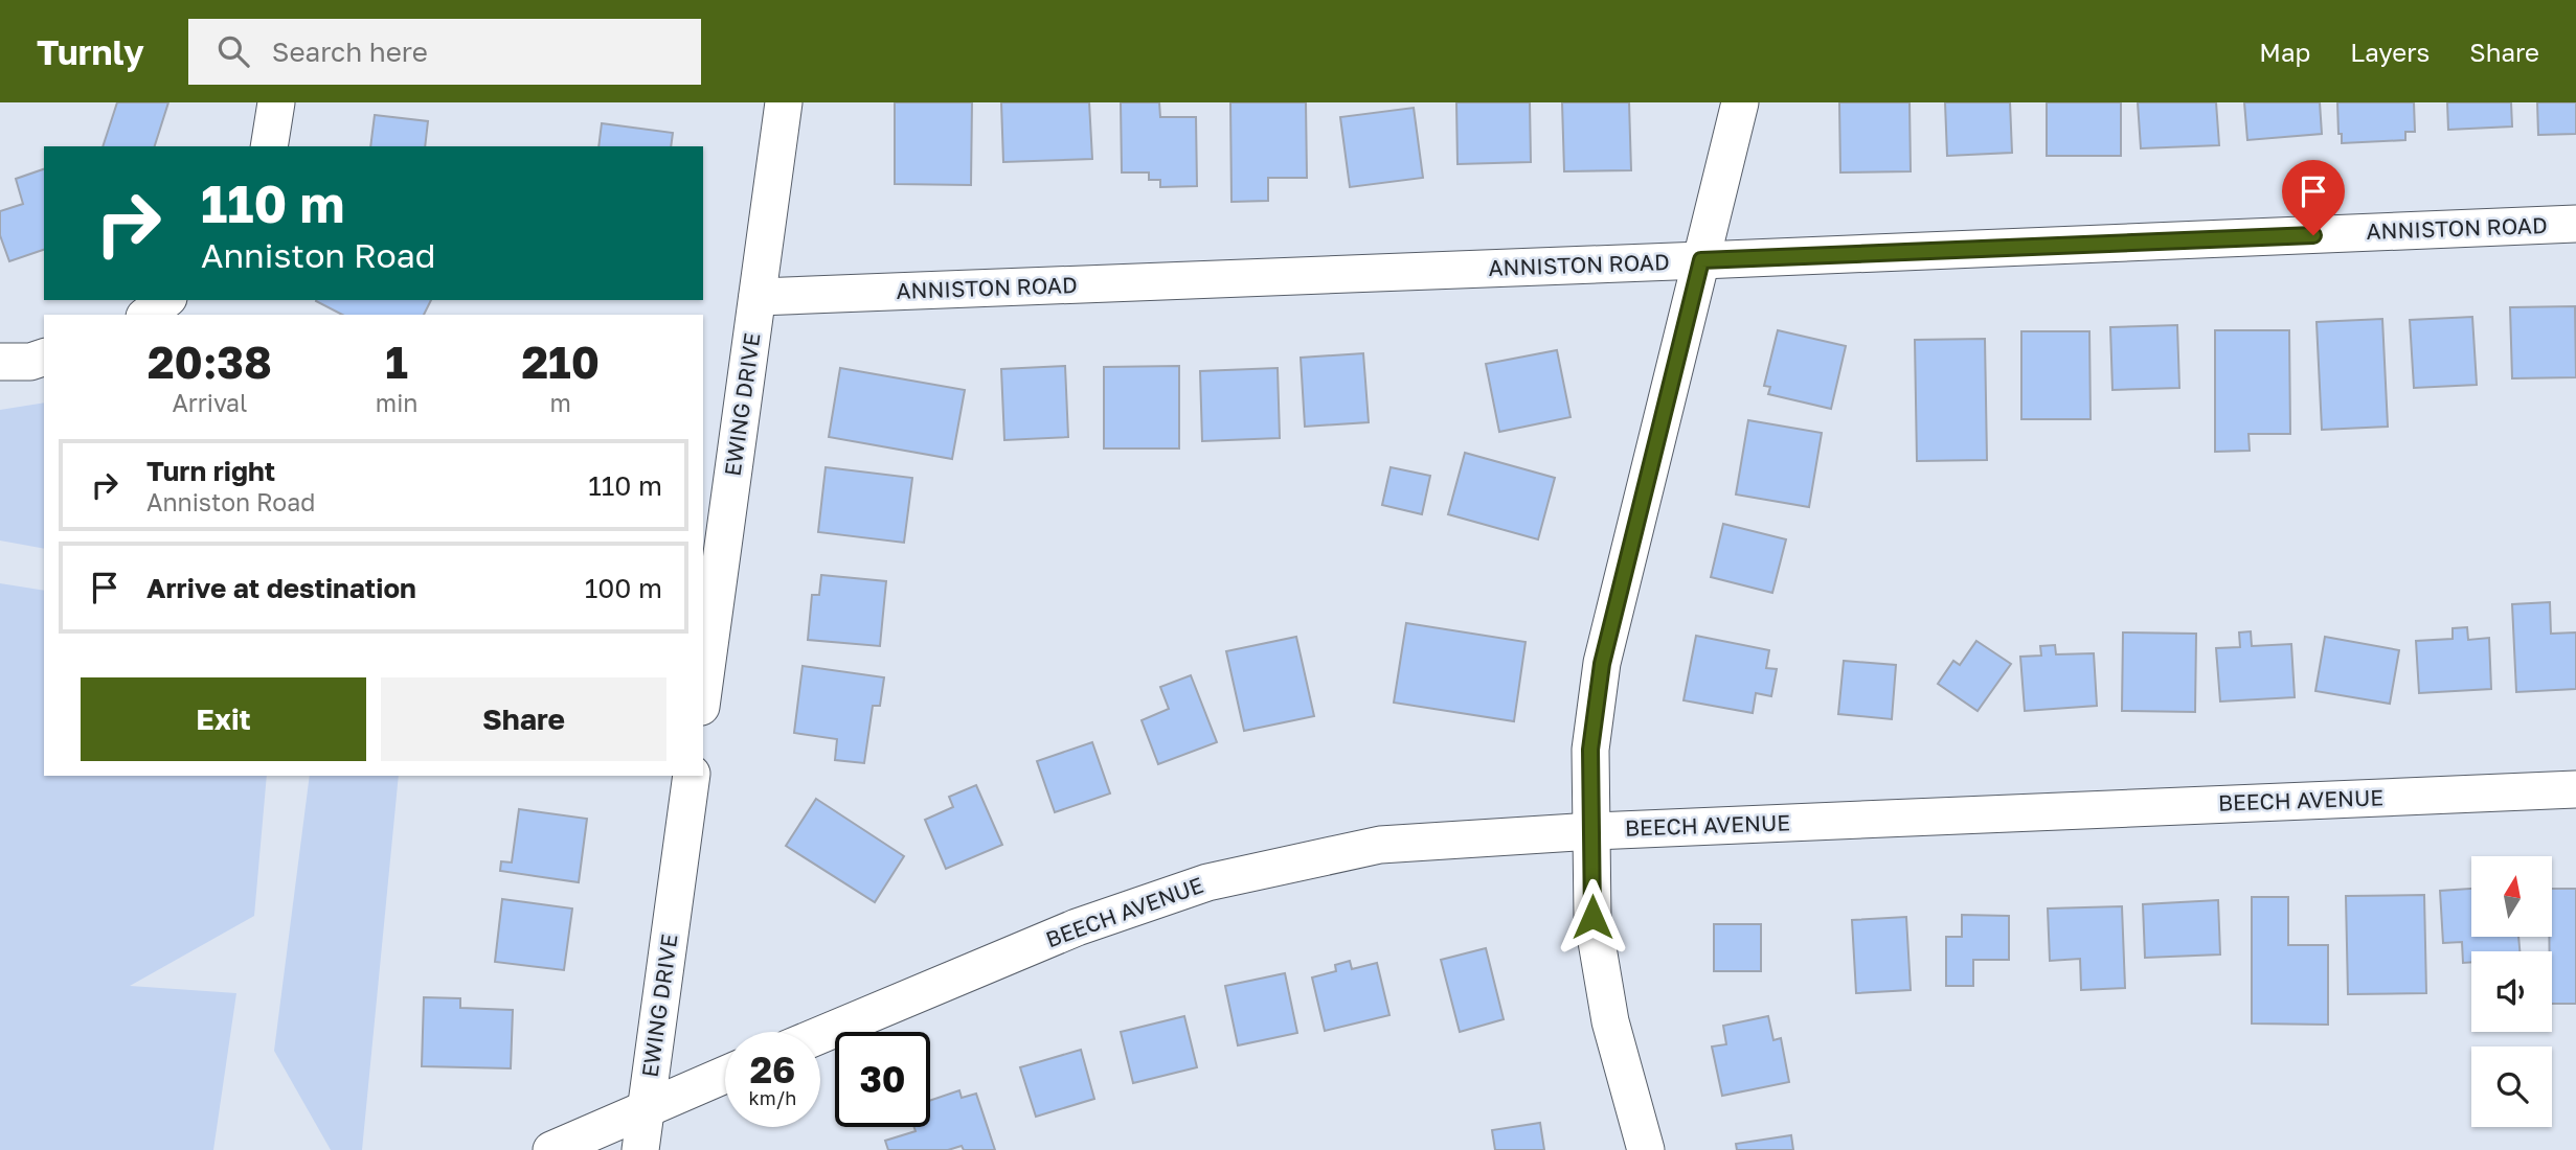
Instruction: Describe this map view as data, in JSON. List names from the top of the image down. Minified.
{"streets":{"street":["ANNISTON ROAD","EWING DRIVE","BEECH AVENUE"]},"crossings":[["ANNISTON ROAD","EWING DRIVE"]],"north":"top","page":{"header":"Turnly","search":"Search here","nav":["Map","Layers","Share"],"turn":["110 m","Anniston Road"],"eta":["20:38","Arrival","1","min","210","m"],"list":[{"name":"Turn right","note":"Anniston Road","value":"110 m"},{"name":"Arrive at destination","value":"100 m"}],"buttons":["Exit","Share"],"speed":"26 km/h","limit":"30"}}
